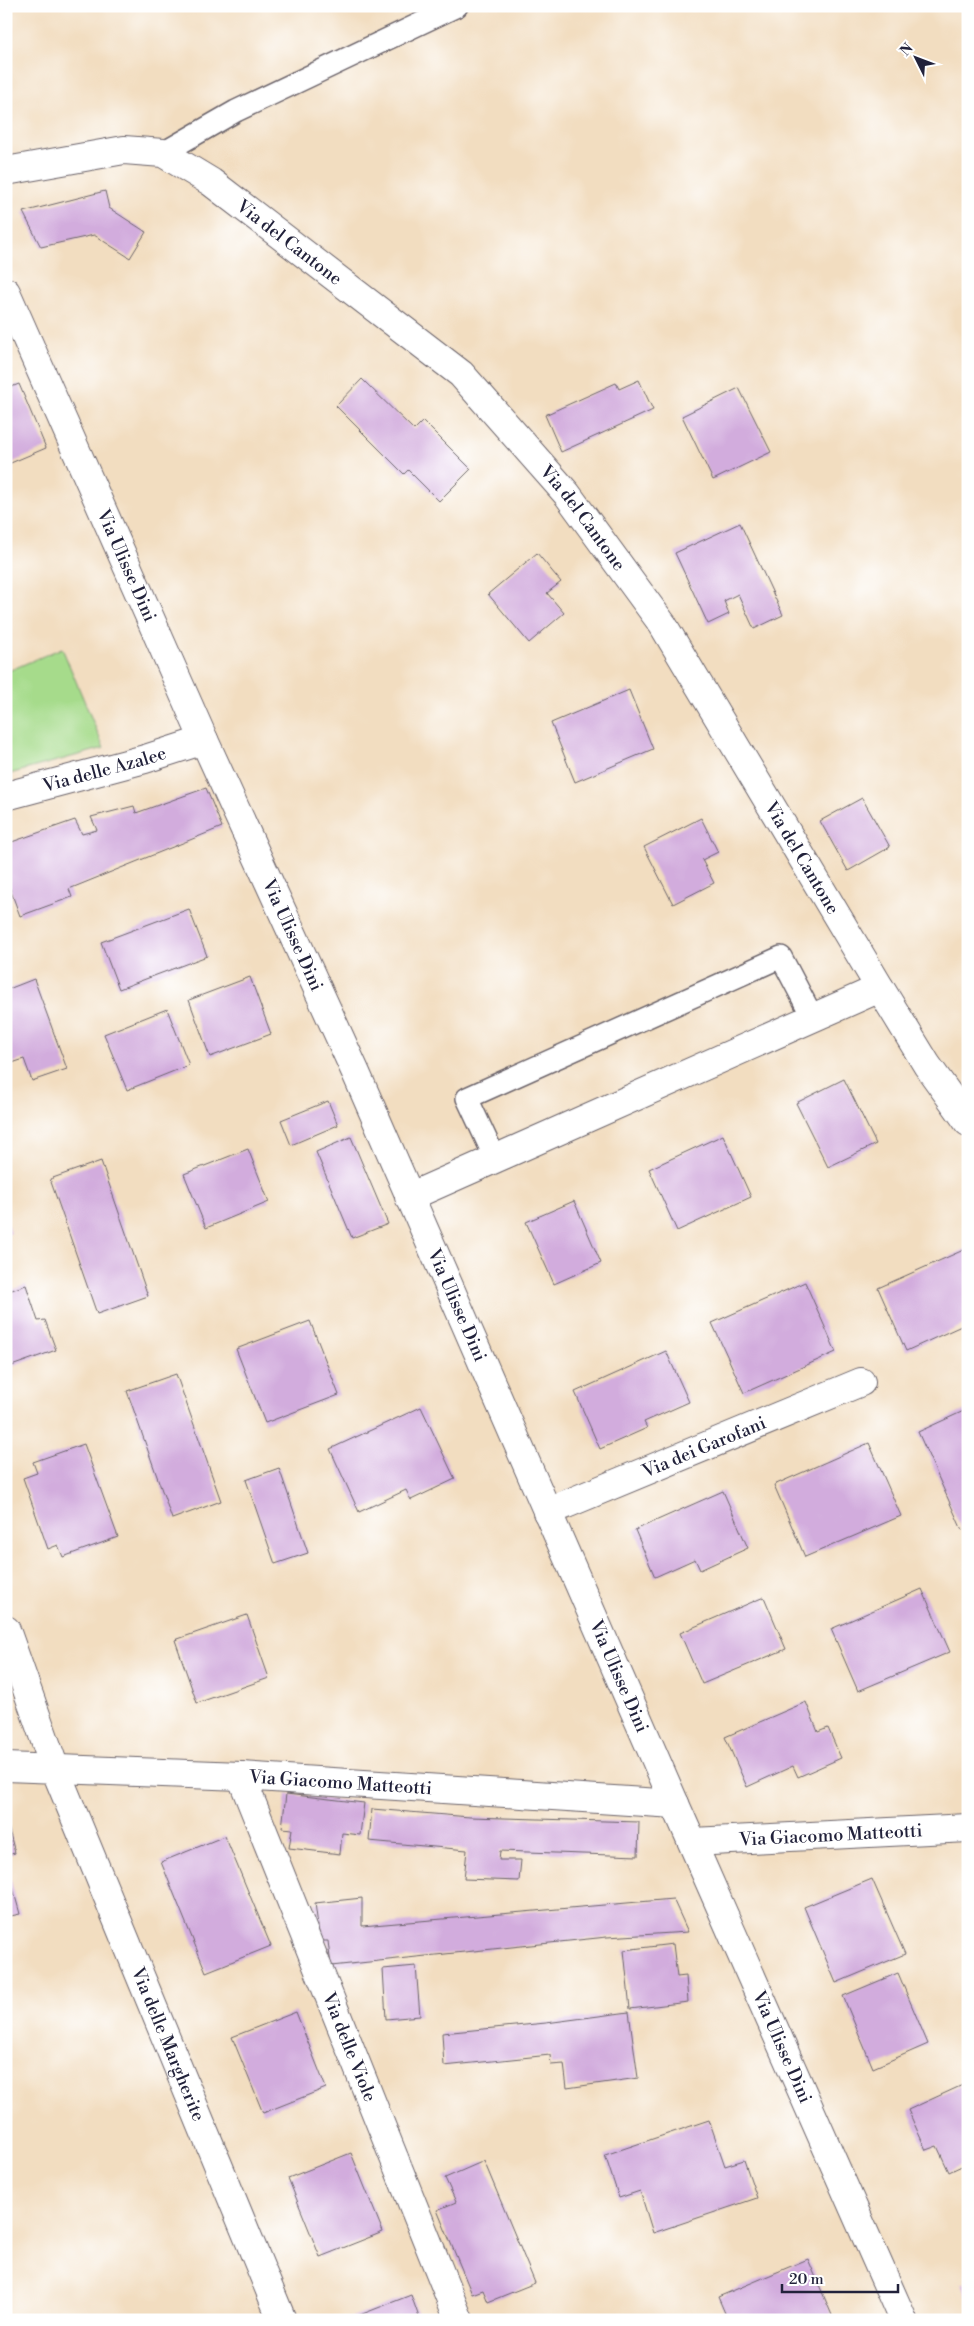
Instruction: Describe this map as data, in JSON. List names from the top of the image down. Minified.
{"streets":{"street":["Via del Cantone","Via Ulisse Dini","Via delle Azalee","Via dei Garofani","Via Giacomo Matteotti","Via delle Margherite","Via delle Viole"]},"crossings":[["Via Ulisse Dini","Via delle Azalee"],["Via Ulisse Dini","Via dei Garofani"],["Via Ulisse Dini","Via Giacomo Matteotti"],["Via Giacomo Matteotti","Via delle Margherite"],["Via Giacomo Matteotti","Via delle Viole"]],"scale_bar":"20 m","north":"top left"}
